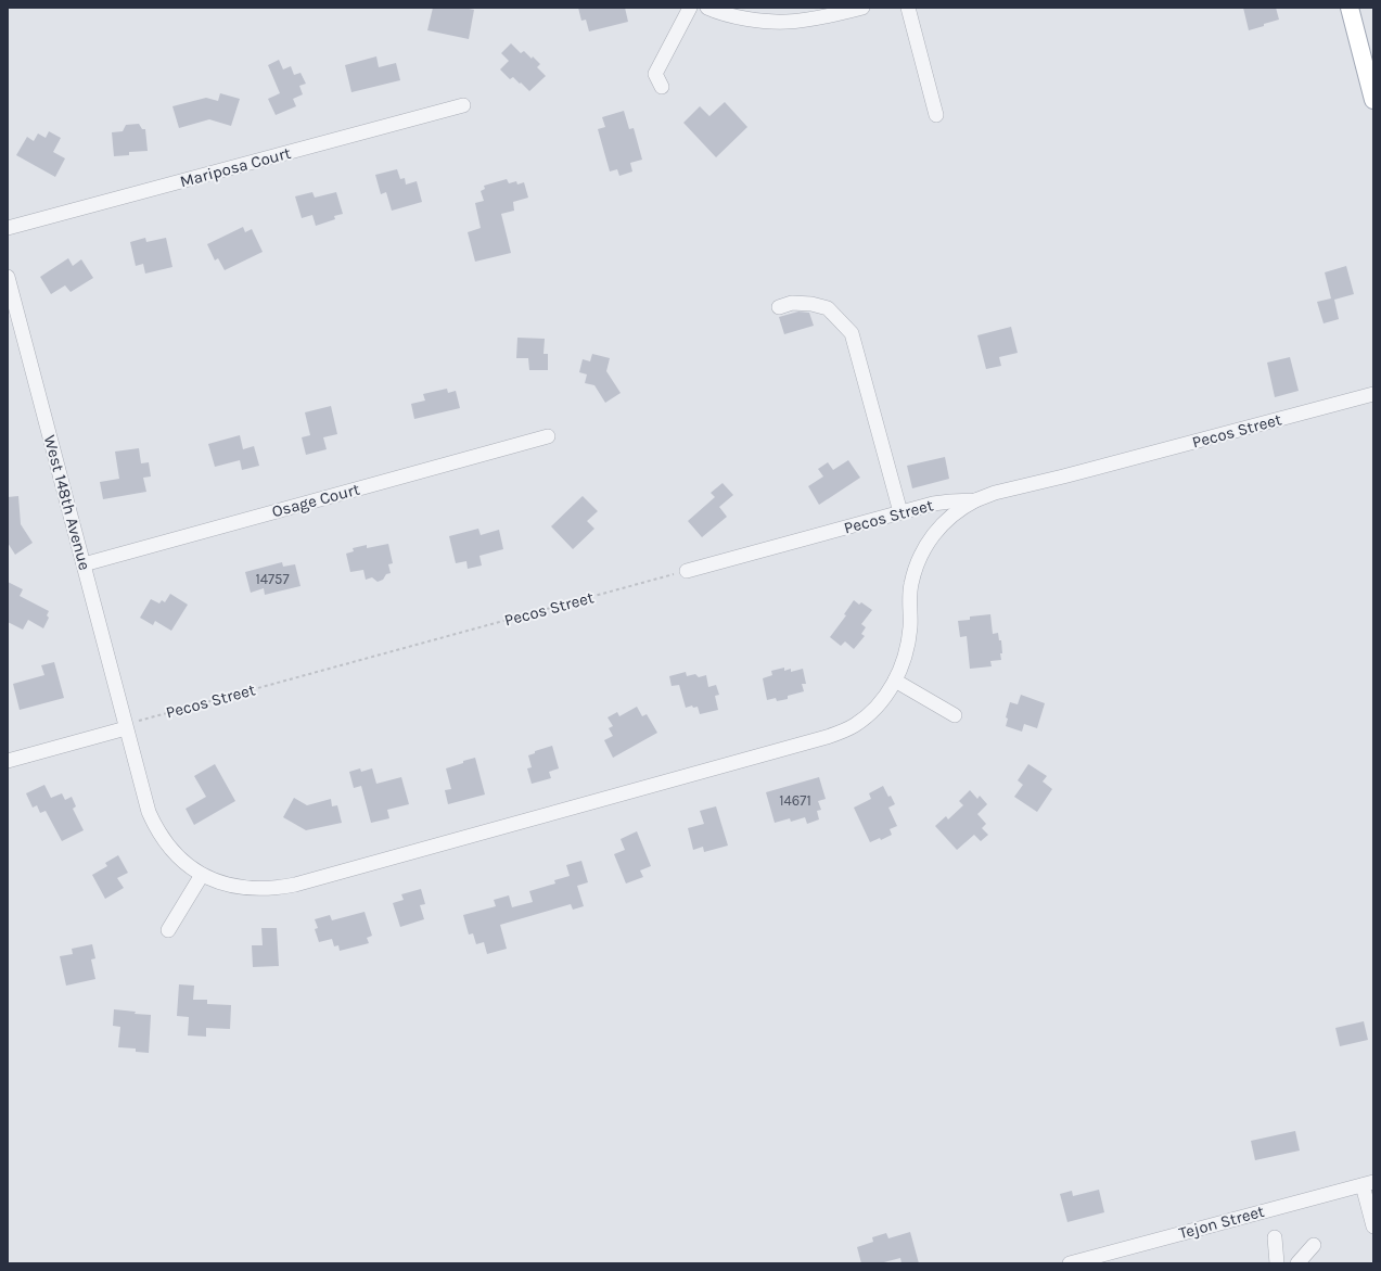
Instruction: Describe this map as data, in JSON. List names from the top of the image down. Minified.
{"streets":{"street":["Mariposa Court","Pecos Street","Osage Court","West 148th Avenue","Tejon Street"]},"crossings":[["Pecos Street","West 148th Avenue"],["Osage Court","West 148th Avenue"]],"house_numbers":["14757","14671"]}
